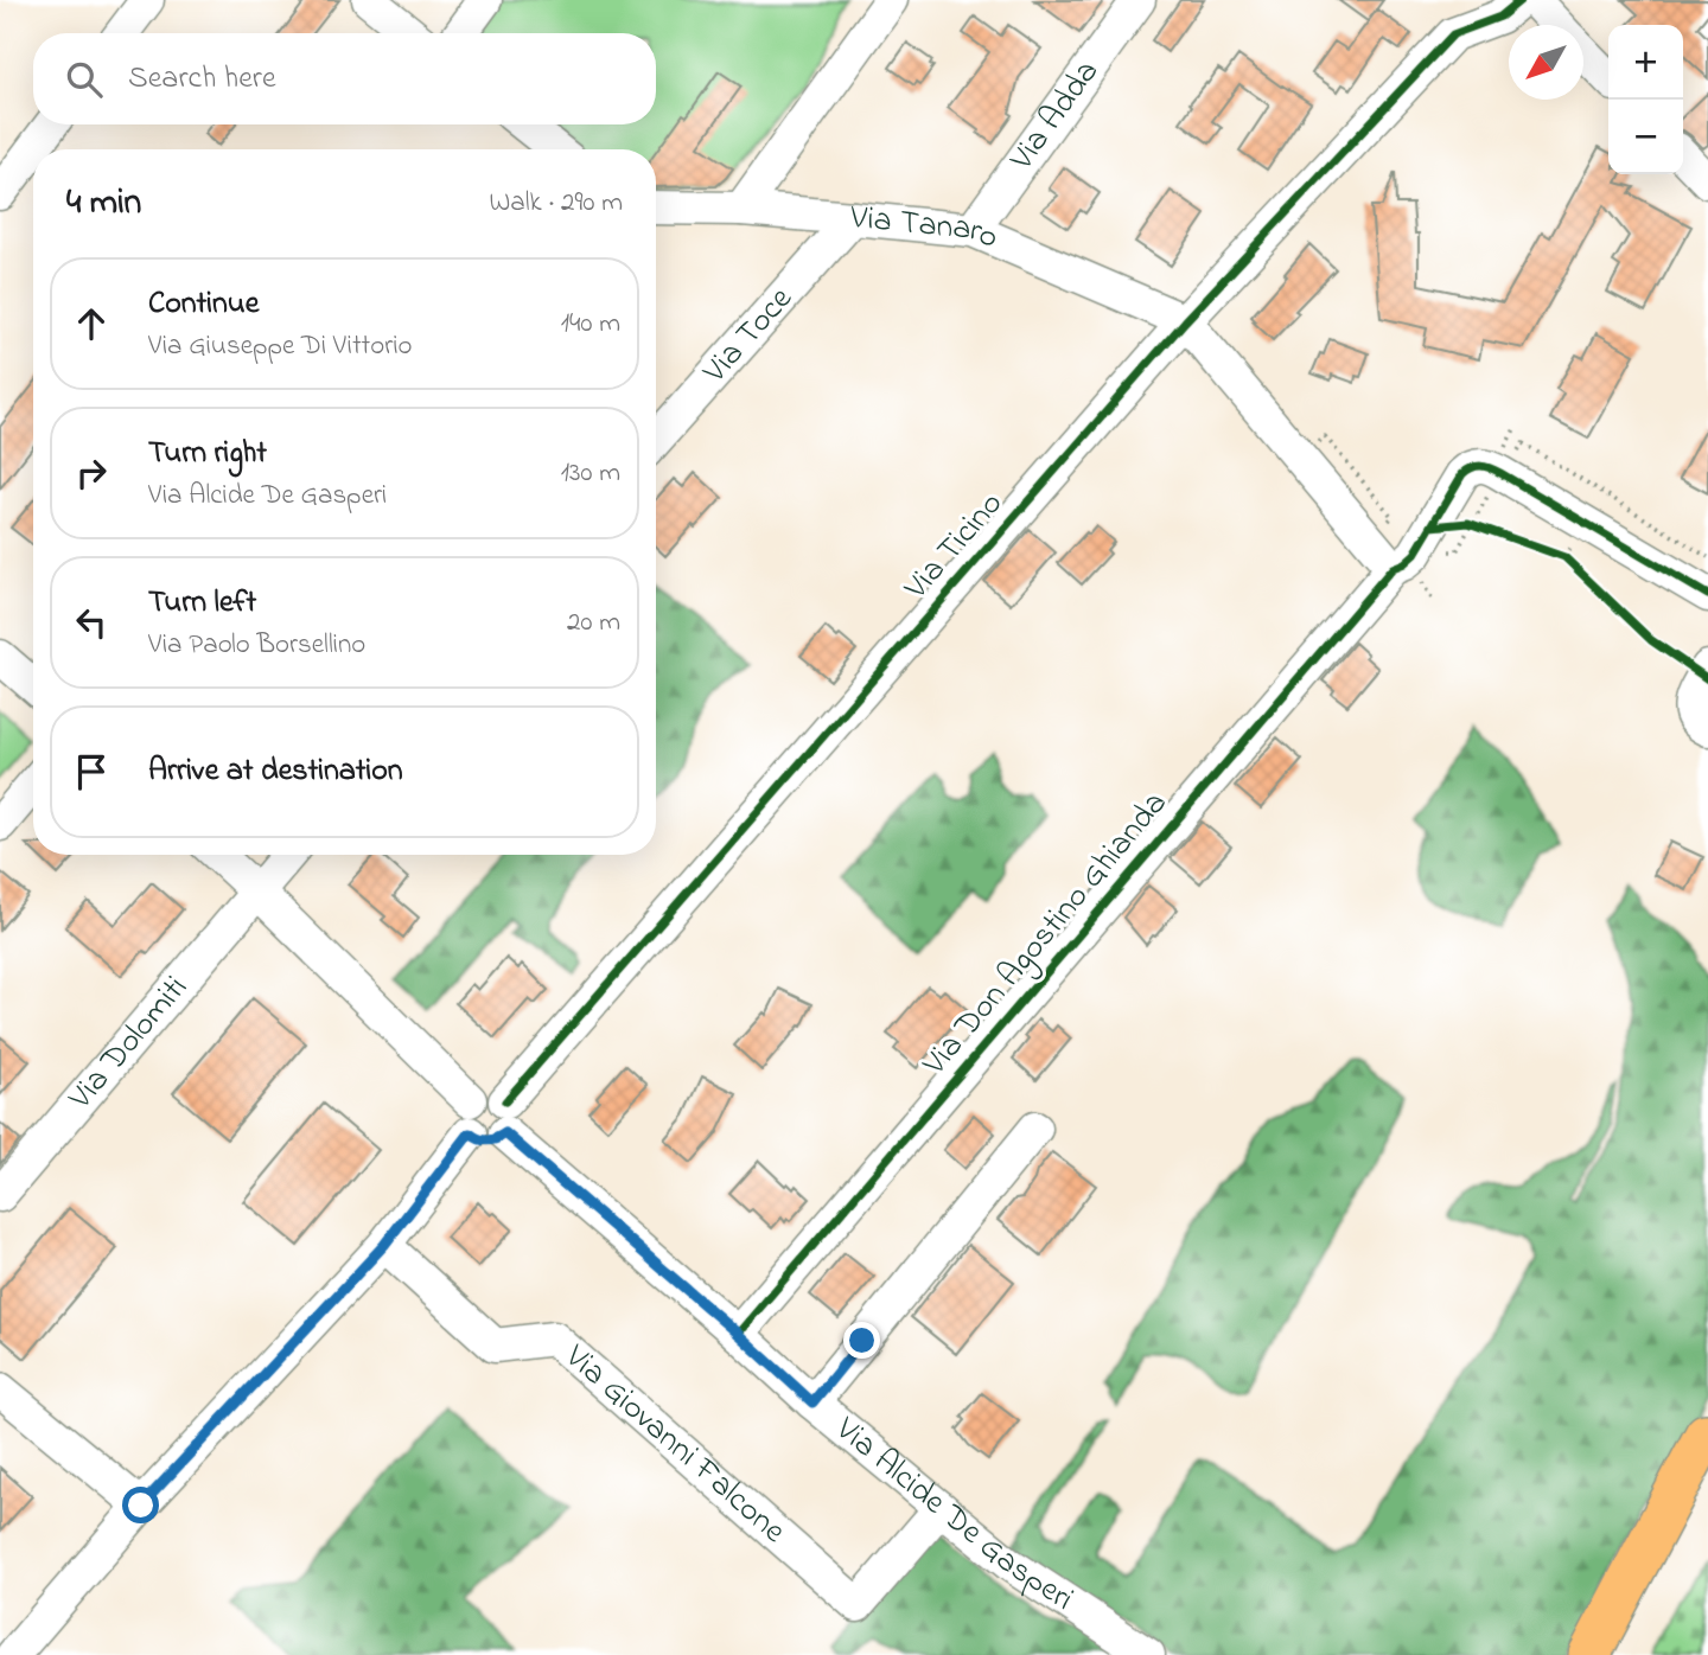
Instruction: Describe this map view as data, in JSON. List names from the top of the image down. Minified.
{"streets":{"street":["Via Adda","Via Tanaro","Via Toce","Via Ticino","Via Don Agostino Ghianda","Via Dolomiti","Via Giovanni Falcone","Via Alcide De Gasperi"]},"crossings":[["Via Adda","Via Tanaro"],["Via Tanaro","Via Toce"],["Via Tanaro","Via Ticino"],["Via Ticino","Via Alcide De Gasperi"],["Via Don Agostino Ghianda","Via Alcide De Gasperi"],["Via Giovanni Falcone","Via Alcide De Gasperi"]],"north":"bottom left","page":{"map_buttons":["+","−"],"search":"Search here","heading":["4 min","Walk · 290 m"],"list":[["Continue","Via Giuseppe Di Vittorio","140 m"],["Turn right","Via Alcide De Gasperi","130 m"],["Turn left","Via Paolo Borsellino","20 m"],"Arrive at destination"]}}
